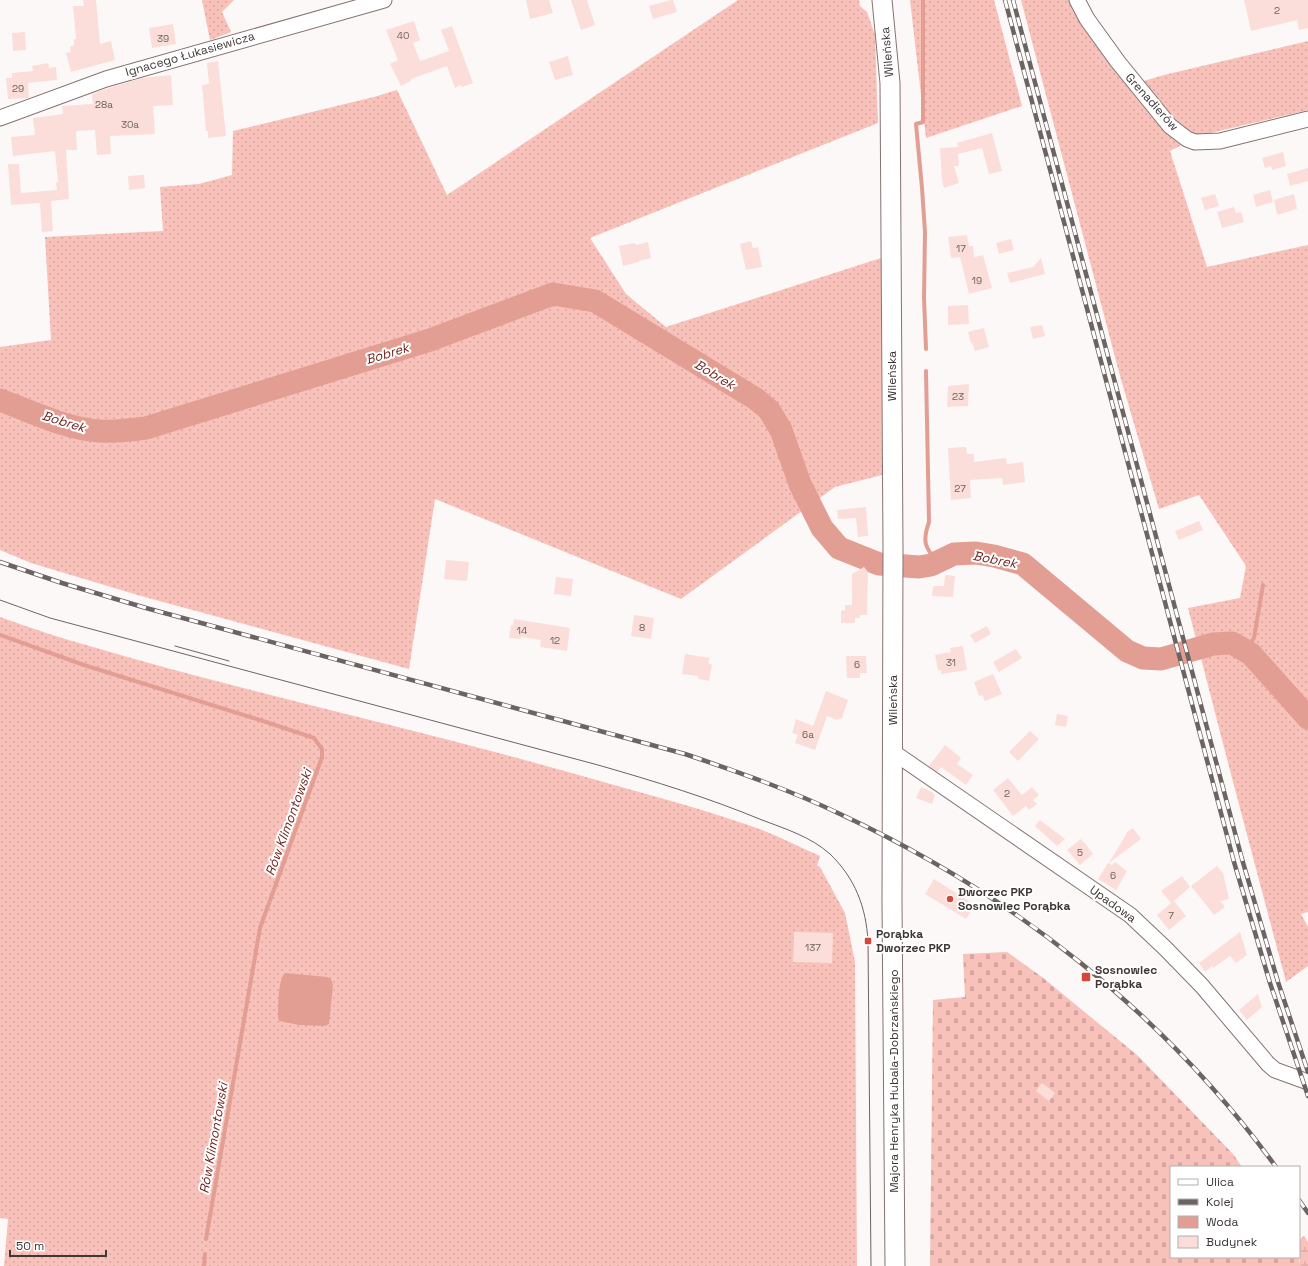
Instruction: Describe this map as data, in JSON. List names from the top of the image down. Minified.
{"streets":{"street":["Wileńska","Ignacego Łukasiewicza","Grenadierów","Upadowa","Majora Henryka Hubala-Dobrzańskiego"]},"crossings":[["Wileńska","Upadowa"],["Wileńska","Majora Henryka Hubala-Dobrzańskiego"],["Upadowa","Majora Henryka Hubala-Dobrzańskiego"]],"water":["Bobrek","Rów Klimontowski"],"places":{"other":["Dworzec PKP Sosnowiec Porąbka"],"transit":["Porąbka Dworzec PKP","Sosnowiec Porąbka"]},"house_numbers":["2","40","39","29","28a","30a","17","19","23","27","8","14","12","31","6","6a","2","5","6","7","137"],"legend":["Ulica","Kolej","Woda","Budynek"],"scale_bar":"50 m"}
